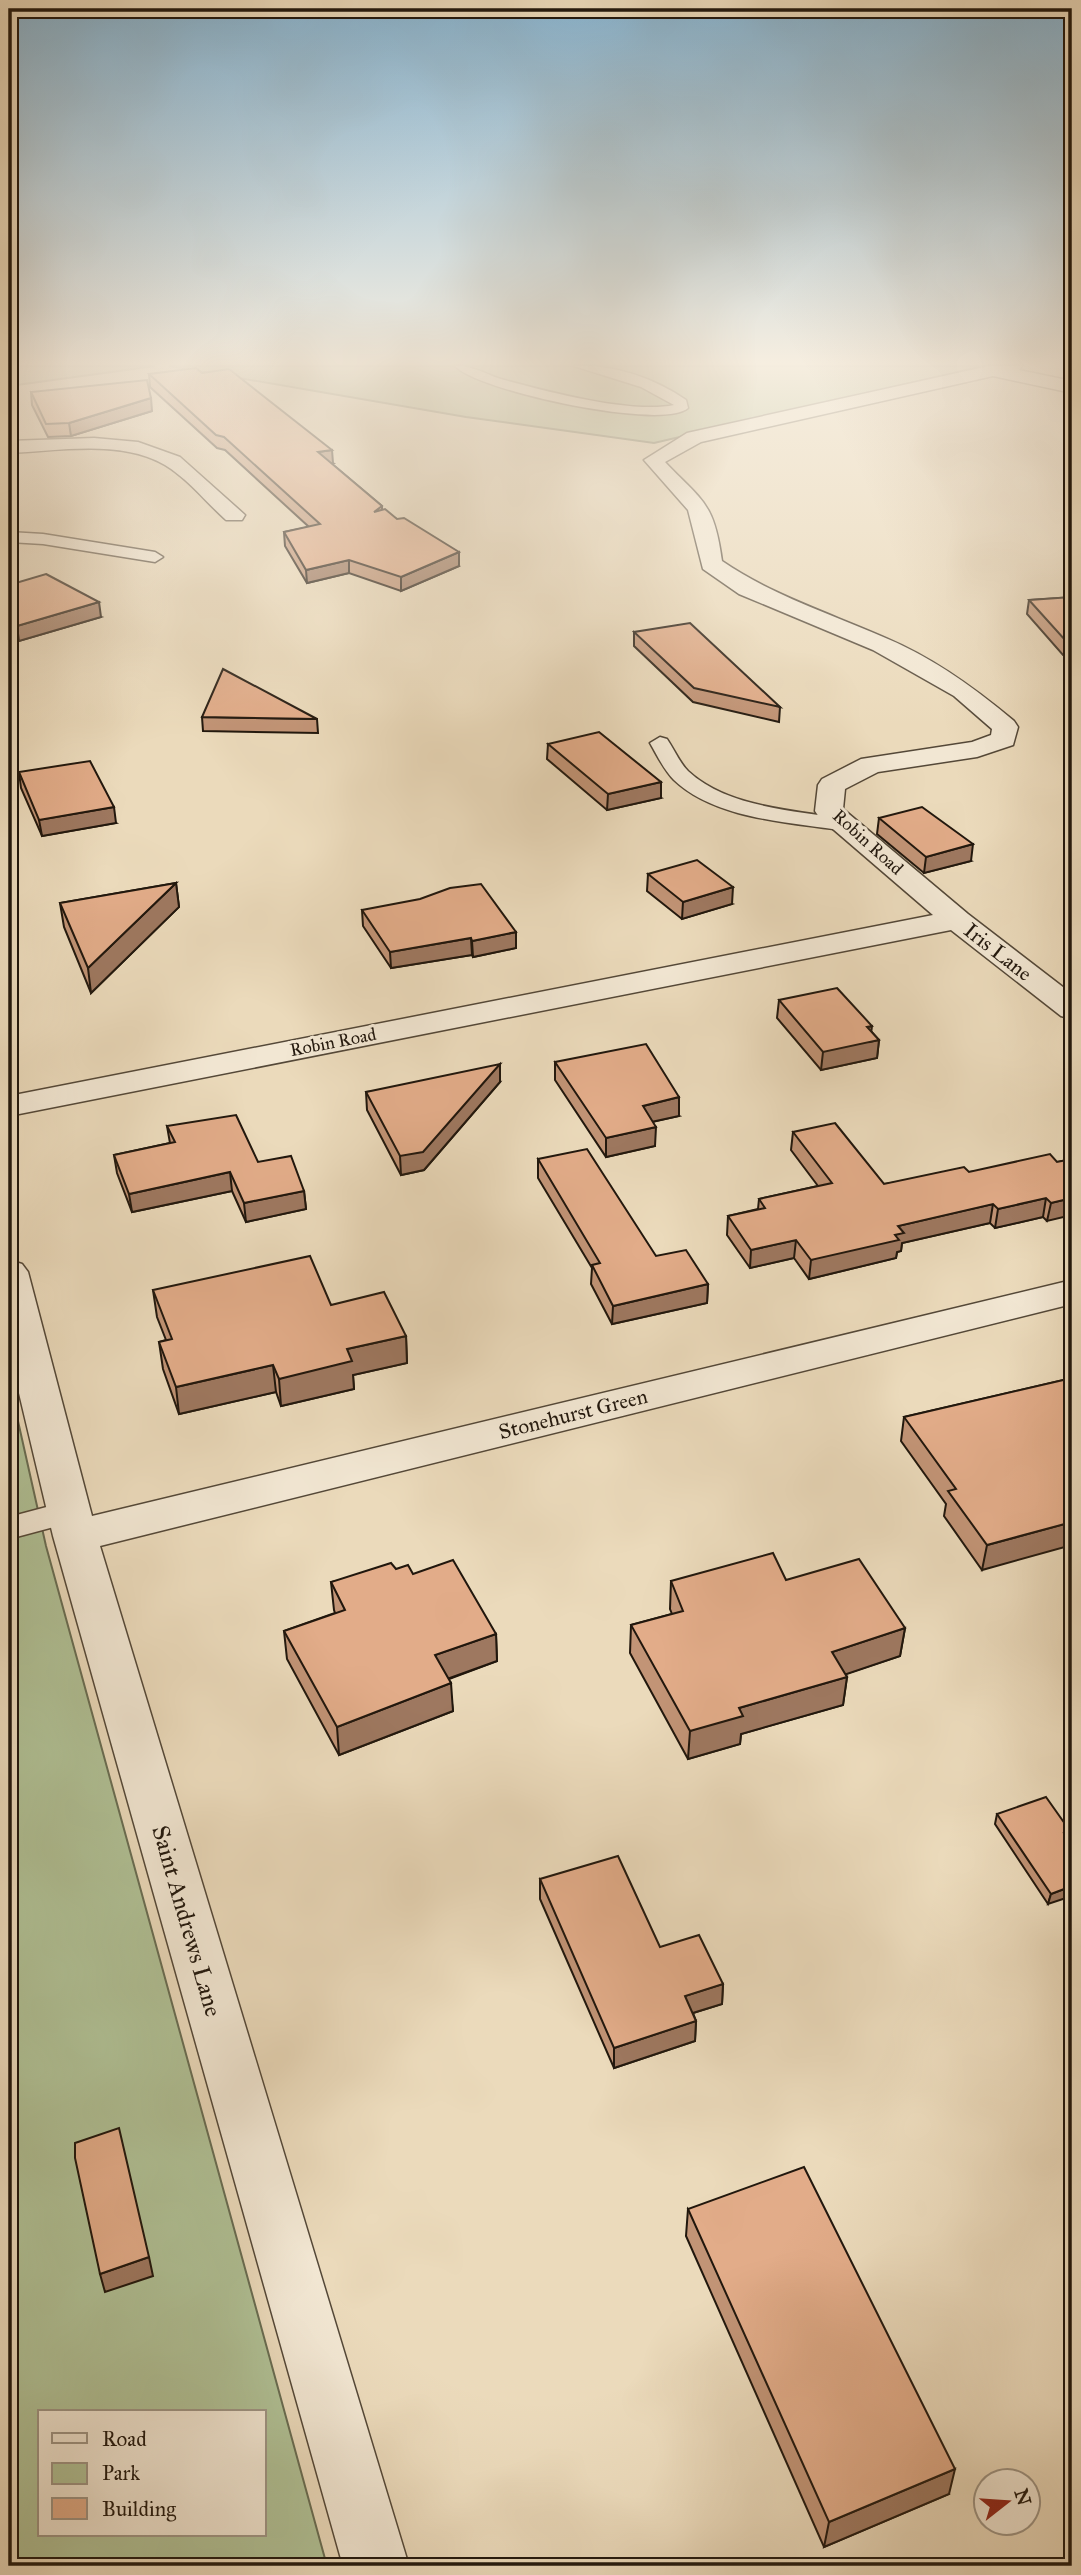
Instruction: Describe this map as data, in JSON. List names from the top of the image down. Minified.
{"streets":{"street":["Robin Road","Iris Lane","Stonehurst Green","Saint Andrews Lane"]},"crossings":[["Robin Road","Iris Lane"],["Stonehurst Green","Saint Andrews Lane"]],"legend":["Road","Park","Building"],"north":"right"}
